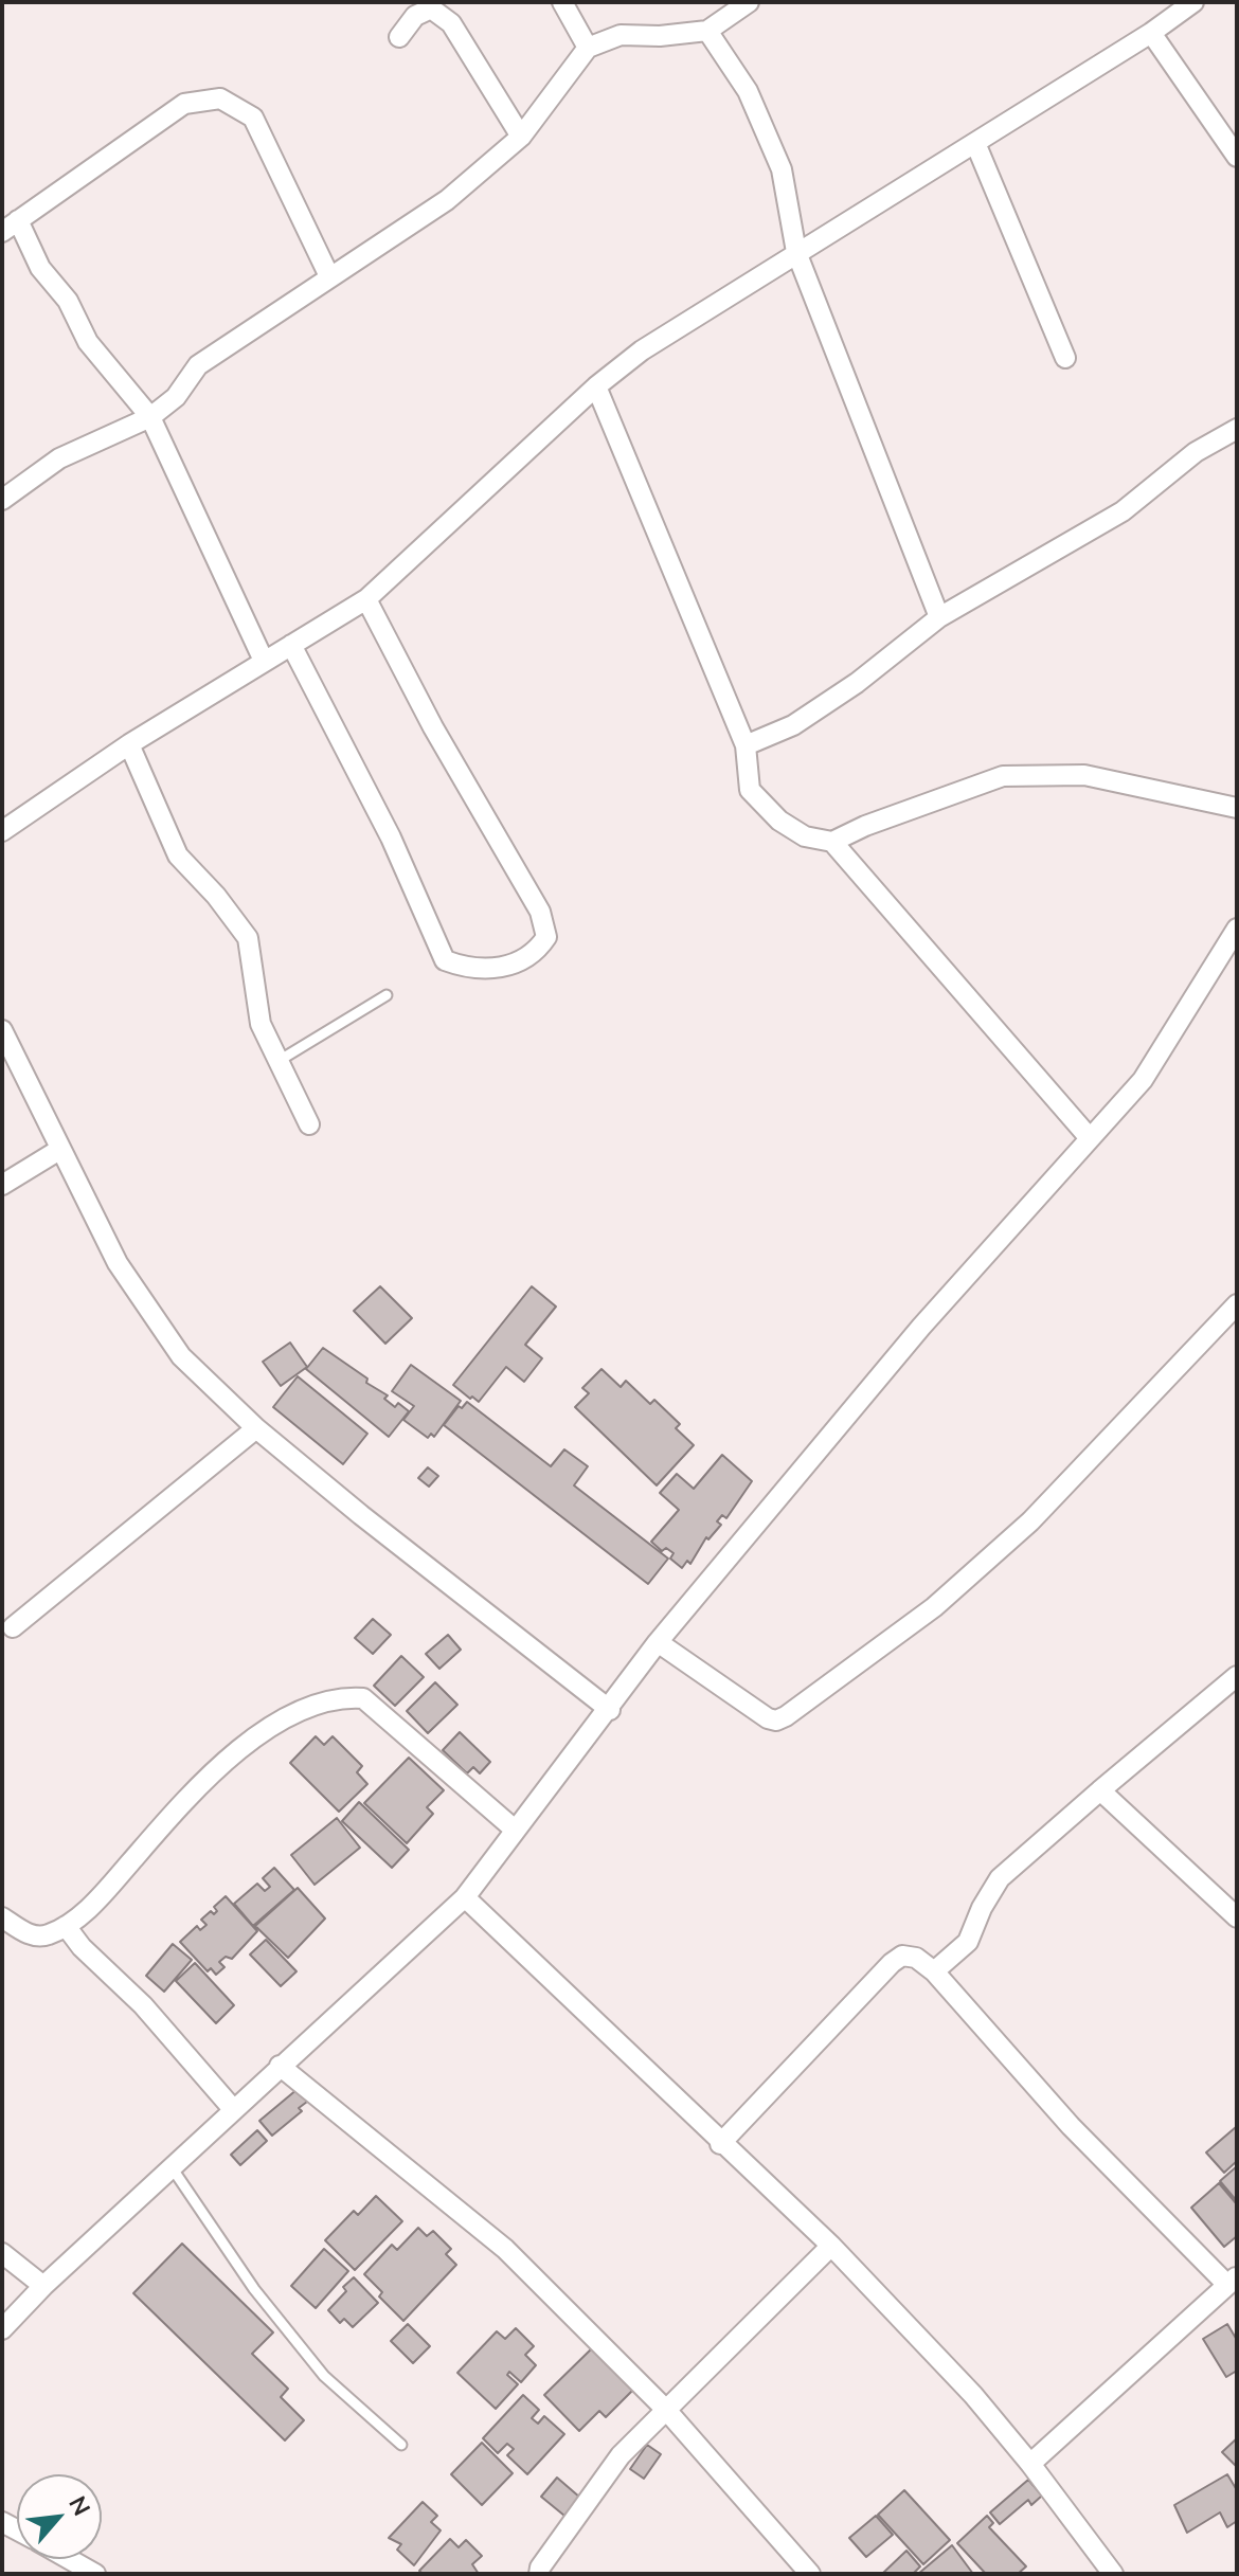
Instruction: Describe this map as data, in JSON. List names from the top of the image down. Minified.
{"north":"top right"}
